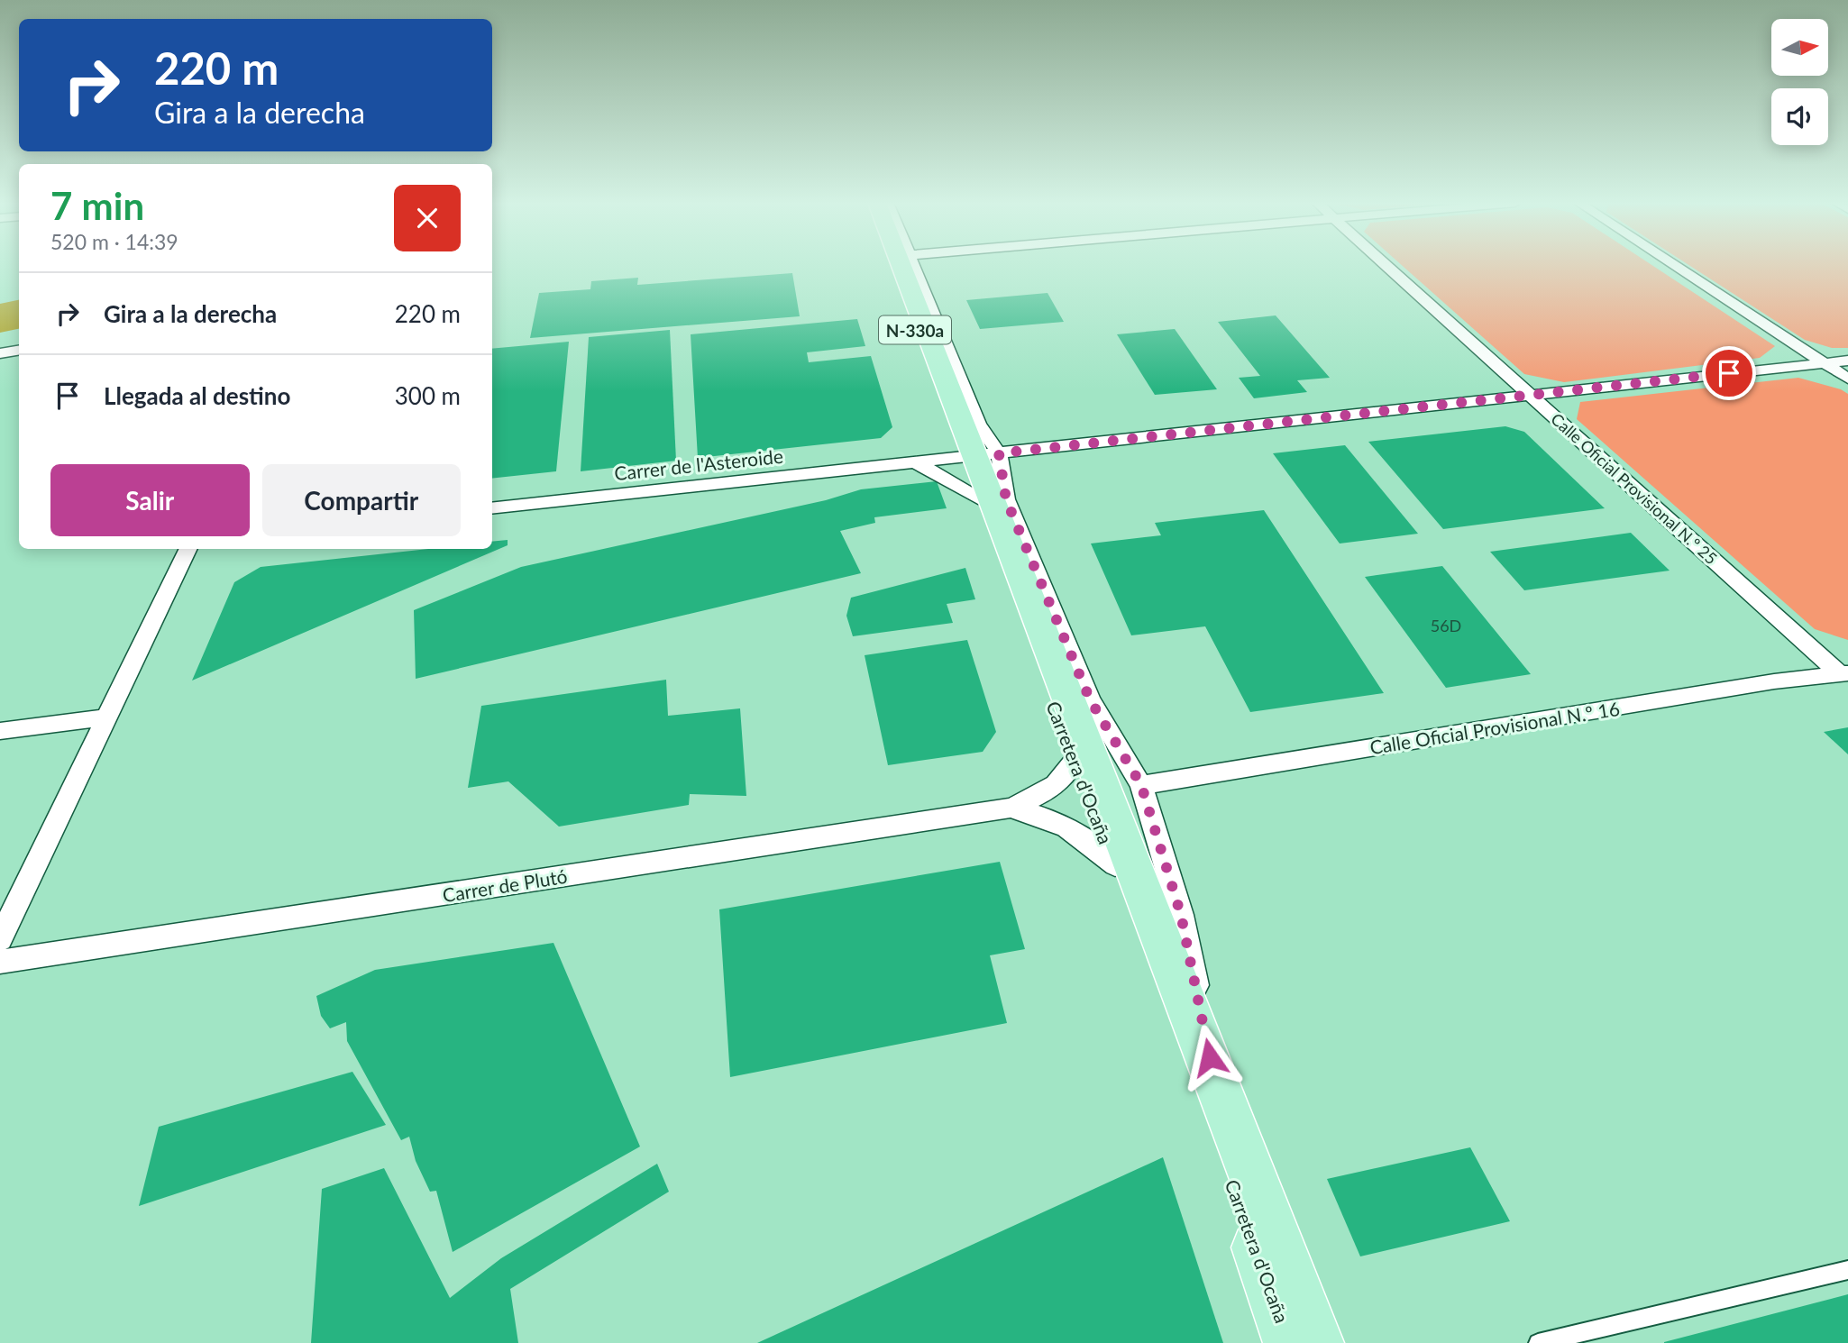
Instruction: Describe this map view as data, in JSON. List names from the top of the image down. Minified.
{"streets":{"main road":["N-330a","Carretera d'Ocaña"],"street":["Carrer de l'Asteroide","Calle Oficial Provisional N.º 25","Calle Oficial Provisional N.º 16","Carrer de Plutó"]},"crossings":[["Carrer de l'Asteroide","Carretera d'Ocaña"],["Calle Oficial Provisional N.º 25","Calle Oficial Provisional N.º 16"],["Calle Oficial Provisional N.º 16","Carretera d'Ocaña"],["Carretera d'Ocaña","Carrer de Plutó"]],"house_numbers":["56D"],"north":"right","page":{"turn":["220 m","Gira a la derecha"],"heading":["7 min","520 m · 14:39"],"list":[{"name":"Gira a la derecha","value":"220 m"},{"name":"Llegada al destino","value":"300 m"}],"buttons":["Salir","Compartir"]}}
